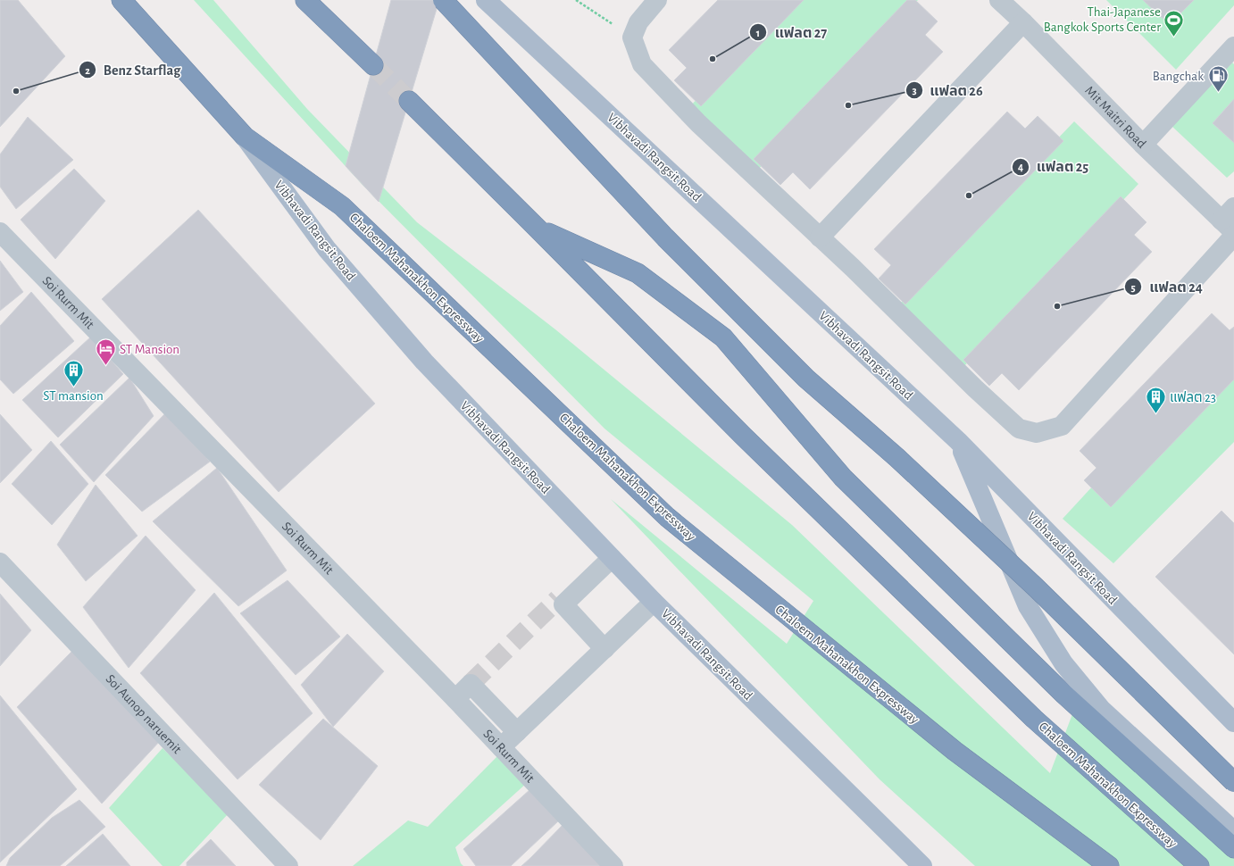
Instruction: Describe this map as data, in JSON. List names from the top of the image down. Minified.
{"streets":{"highway":["Vibhavadi Rangsit Road","Chaloem Mahanakhon Expressway"],"street":["Mit Maitri Road","Soi Rurm Mit","Soi Aunop naruemit"]},"crossings":[["Vibhavadi Rangsit Road","Chaloem Mahanakhon Expressway"]],"places":{"sports":["Thai-Japanese Bangkok Sports Center"],"other":["แฟลต 27","Benz Starflag","แฟลต 26","แฟลต 25","แฟลต 24"],"fuel station":["Bangchak"],"hotel":["ST Mansion"],"building":["ST mansion","แฟลต 23"]}}
